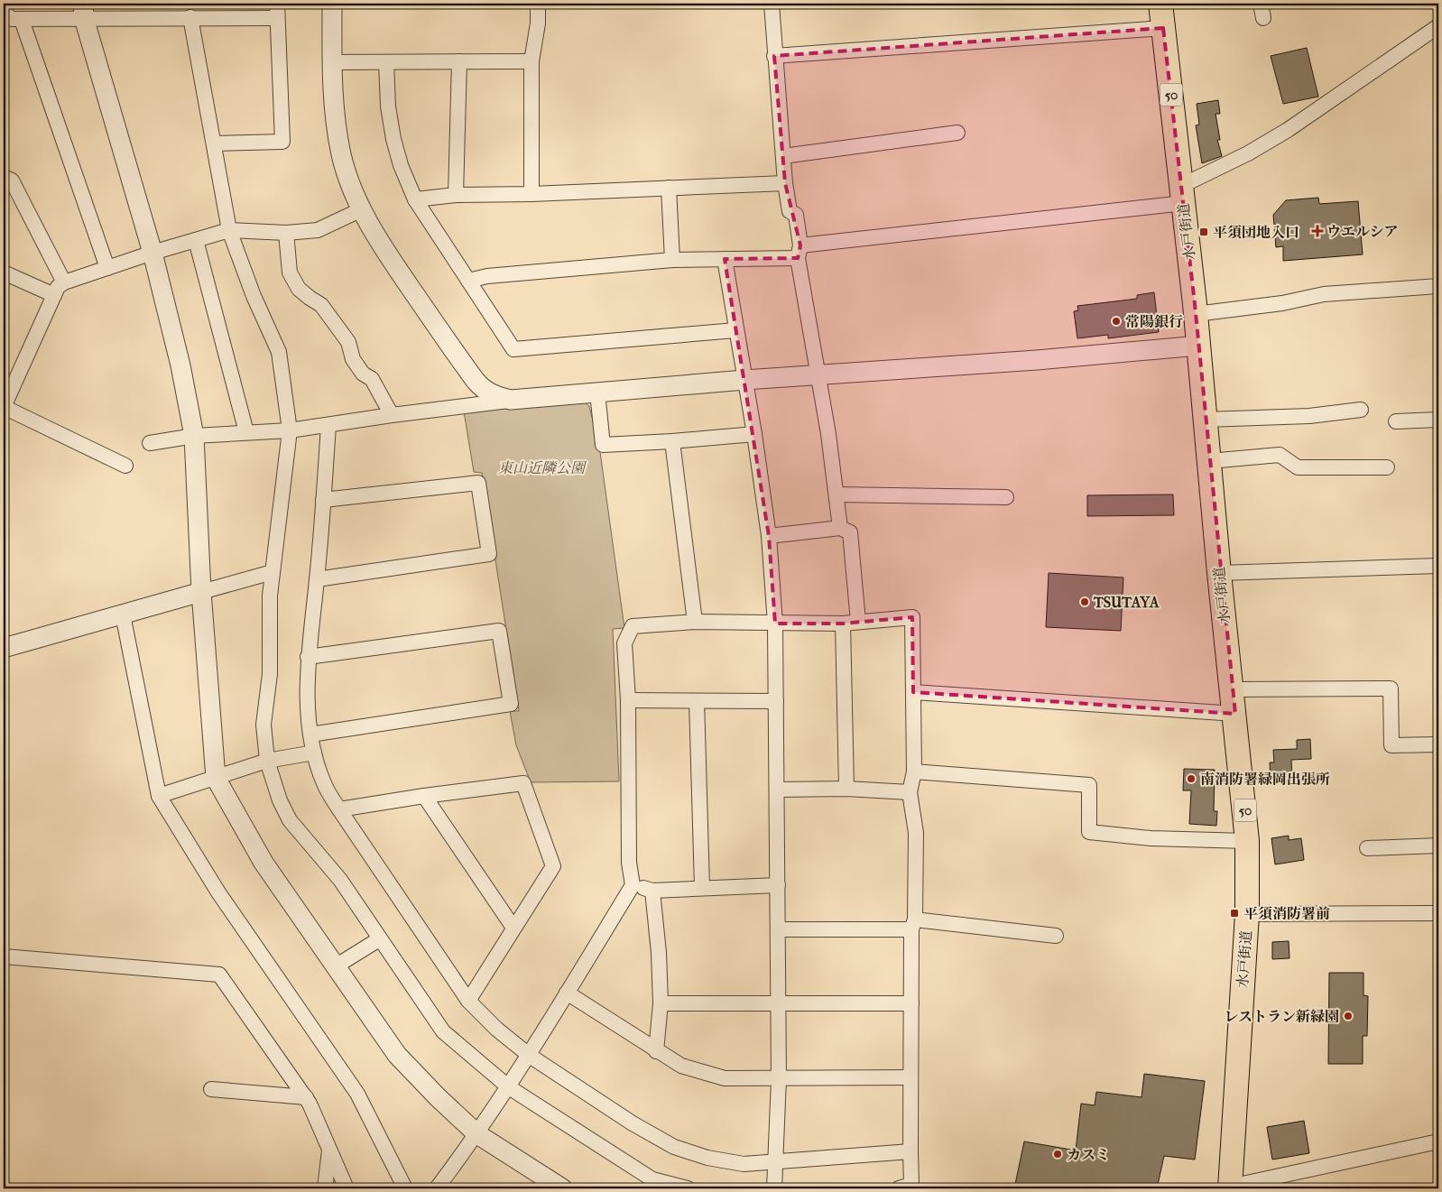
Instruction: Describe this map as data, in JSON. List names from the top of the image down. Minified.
{"streets":{"main road":["50","水戸街道"]},"parks":["東山近隣公園"],"places":{"health":["ウエルシア"],"transit":["平須団地入口","平須消防署前"],"other":["常陽銀行","TSUTAYA","南消防署緑岡出張所","レストラン新緑園","カスミ"]}}
